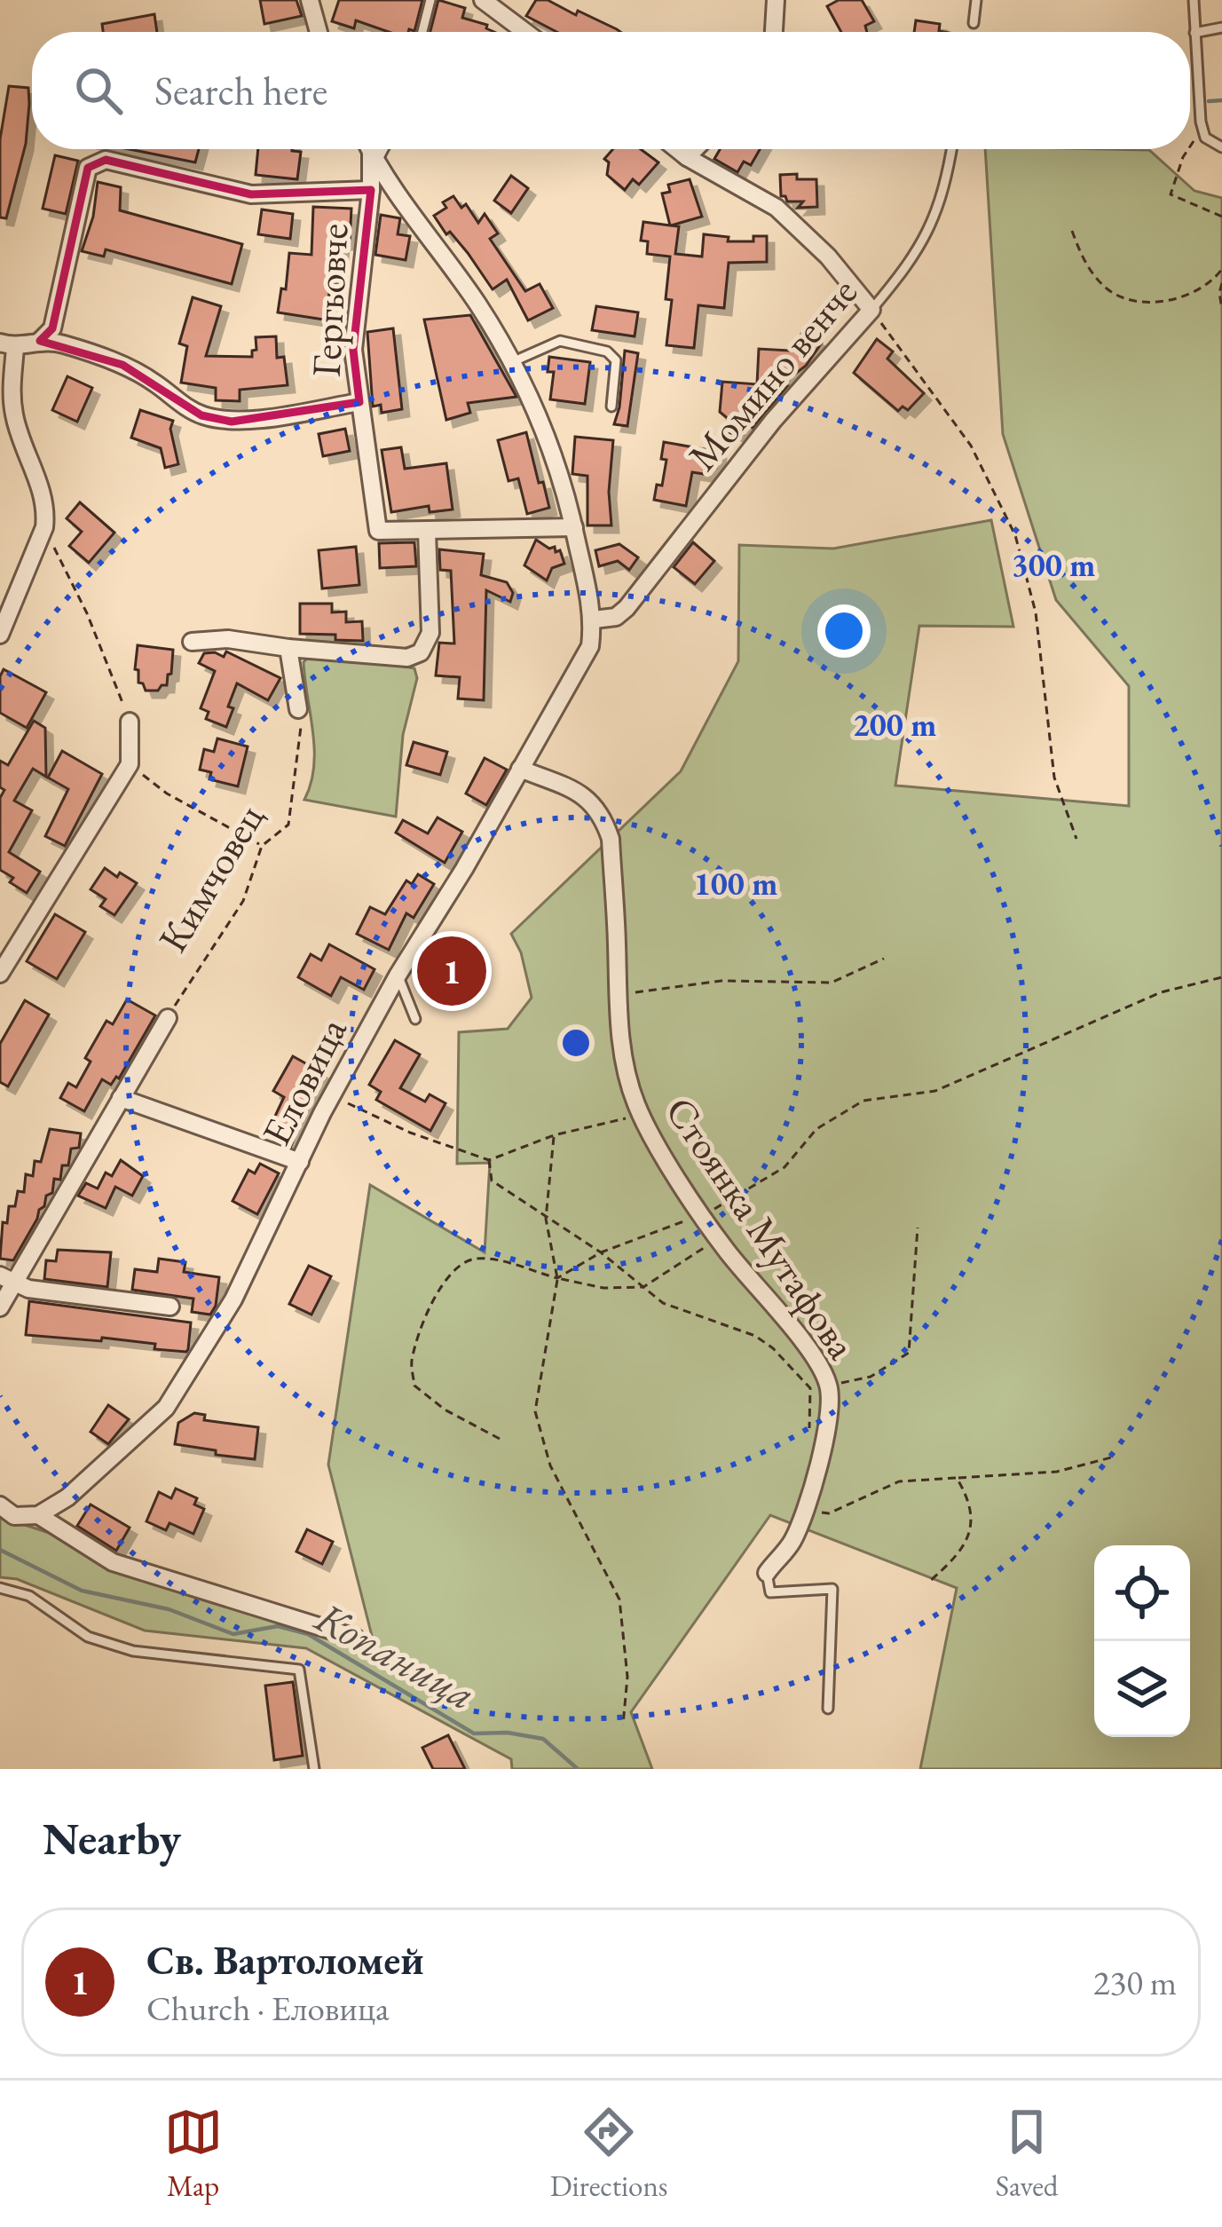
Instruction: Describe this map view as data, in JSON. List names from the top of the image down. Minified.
{"streets":{"street":["Гергьовче","Момино венче","Еловица","Стоянка Мутафова"],"path":["Кимчовец"]},"crossings":[["Момино венче","Еловица"],["Еловица","Стоянка Мутафова"]],"water":["Копаница"],"page":{"search":"Search here","pins":"1","heading":"Nearby","list":[{"mark":"1","name":"Св. Вартоломей","note":"Church · Еловица","value":"230 m"}],"nav":["Map","Directions","Saved"]},"rings":["300 m","200 m","100 m"]}
